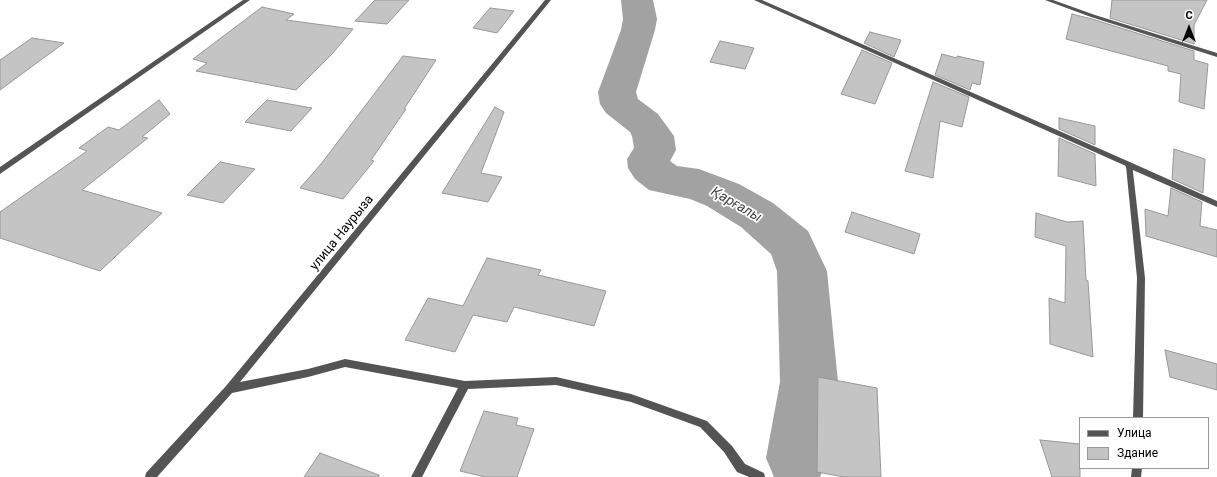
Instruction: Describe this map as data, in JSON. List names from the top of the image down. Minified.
{"streets":{"street":["улица Наурыза"]},"water":["Қарғалы"],"legend":["Улица","Здание"],"north":"top"}
